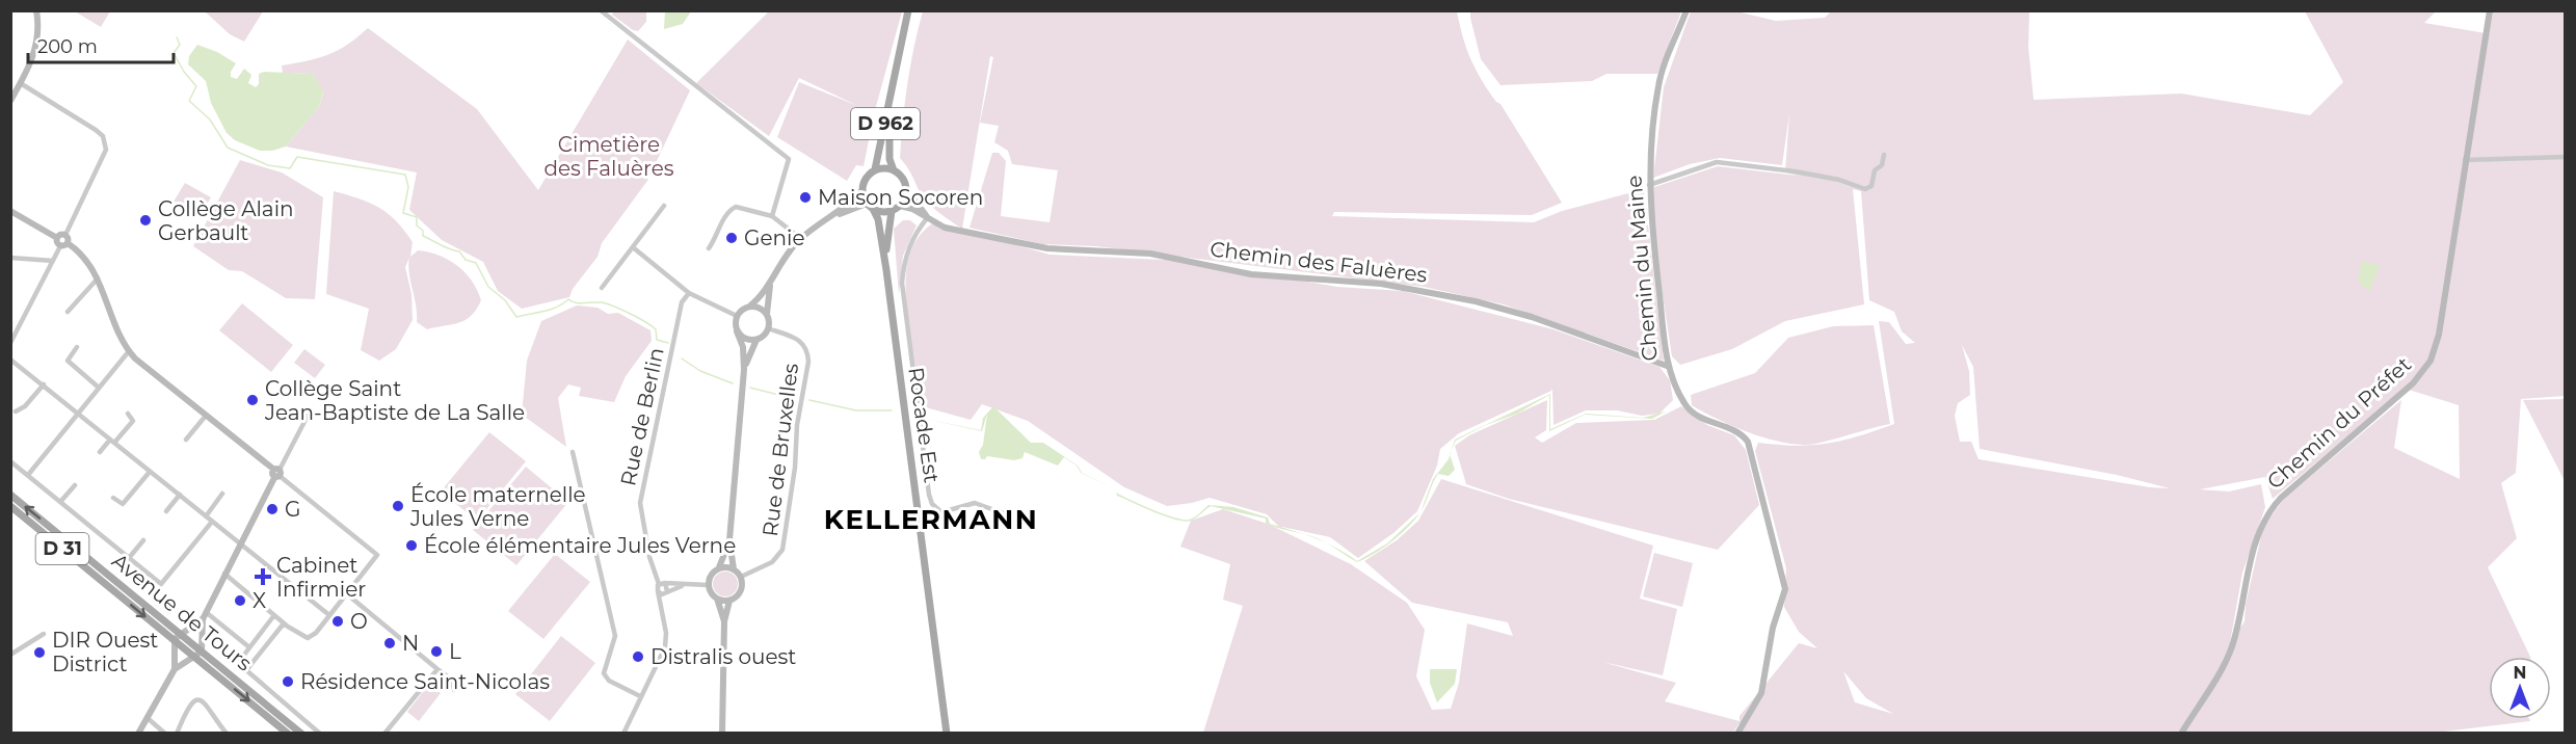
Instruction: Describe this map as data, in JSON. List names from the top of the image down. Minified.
{"streets":{"main road":["D 962","Rocade Est","D 31","Avenue de Tours"],"street":["Chemin des Faluères","Chemin du Maine","Rue de Berlin","Chemin du Préfet","Rue de Bruxelles"]},"crossings":[["D 962","Chemin des Faluères"],["D 962","Rocade Est"],["Chemin des Faluères","Chemin du Maine"],["Chemin des Faluères","Rocade Est"]],"districts":["KELLERMANN"],"parks":["Cimetière des Faluères"],"places":{"other":["Maison Socoren","Collège Alain Gerbault","Genie","Collège Saint Jean-Baptiste de La Salle","École maternelle Jules Verne","G","École élémentaire Jules Verne","X","O","N","L","DIR Ouest District","Distralis ouest","Résidence Saint-Nicolas"],"health":["Cabinet Infirmier"]},"scale_bar":"200 m","north":"top"}
